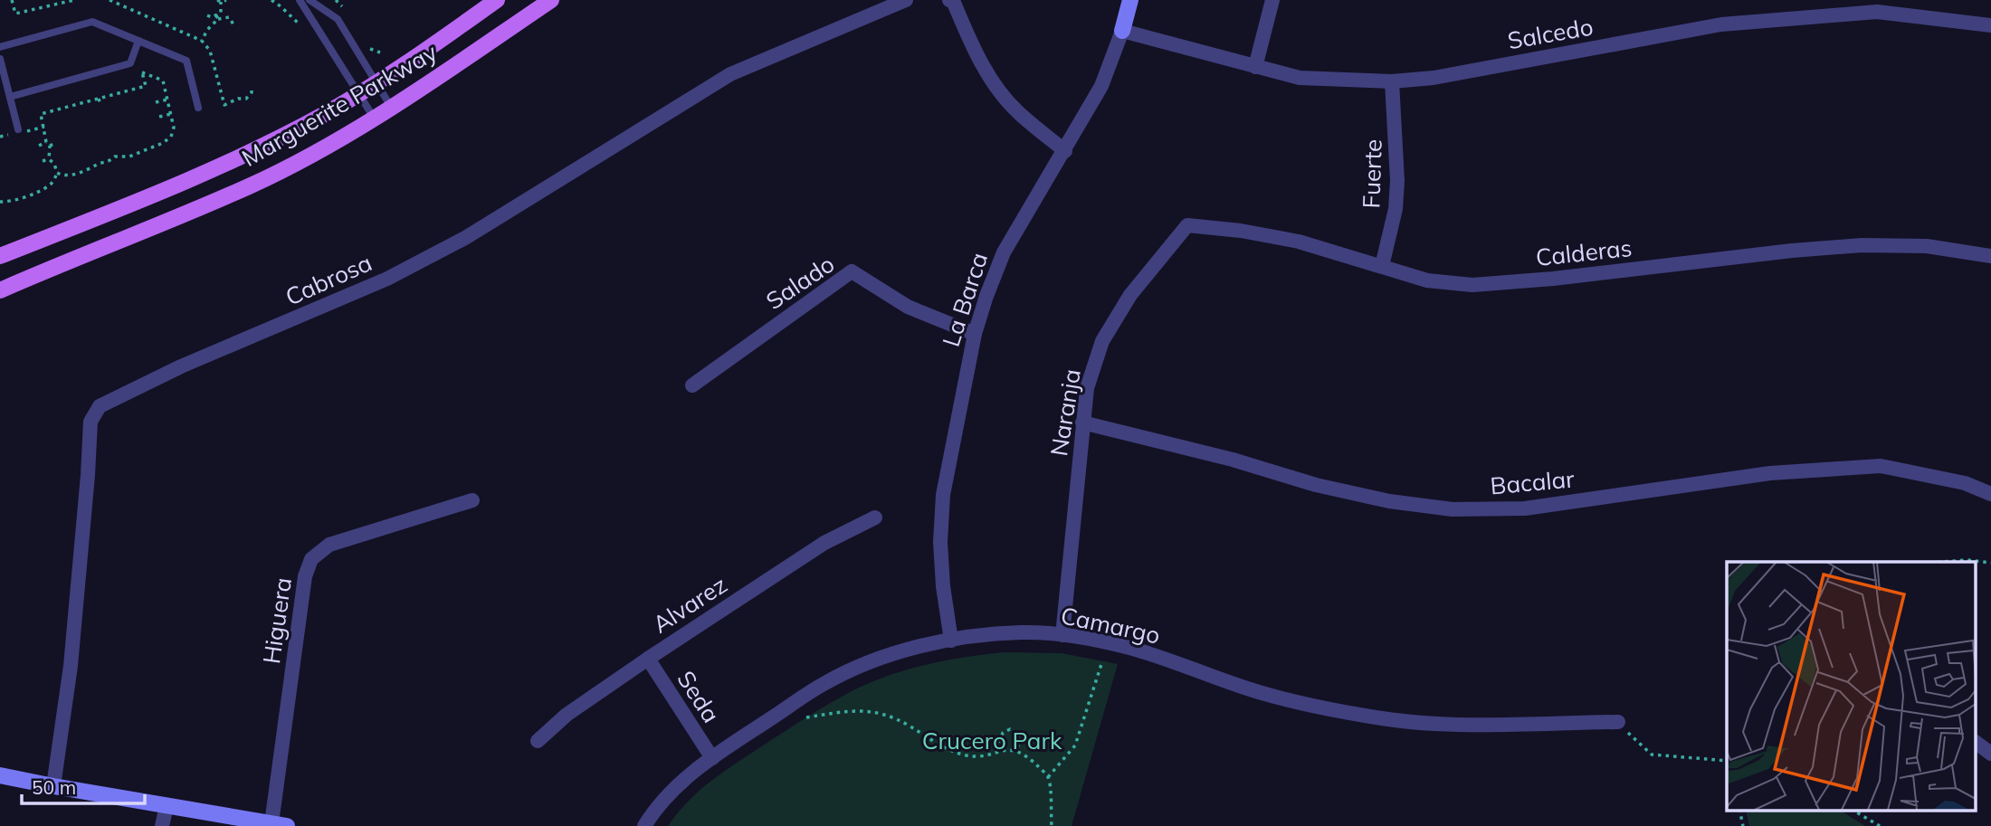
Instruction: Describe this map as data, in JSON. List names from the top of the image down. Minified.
{"streets":{"main road":["Marguerite Parkway"],"street":["Salcedo","Fuerte","Calderas","Cabrosa","Salado","La Barca","Naranja","Bacalar","Alvarez","Higuera","Camargo","Seda"]},"crossings":[["Salcedo","Fuerte"],["Salcedo","La Barca"],["Fuerte","Calderas"],["Calderas","Naranja"],["Salado","La Barca"],["La Barca","Camargo"],["Naranja","Bacalar"],["Naranja","Camargo"],["Alvarez","Seda"],["Camargo","Seda"]],"parks":["Crucero Park"],"scale_bar":"50 m"}
